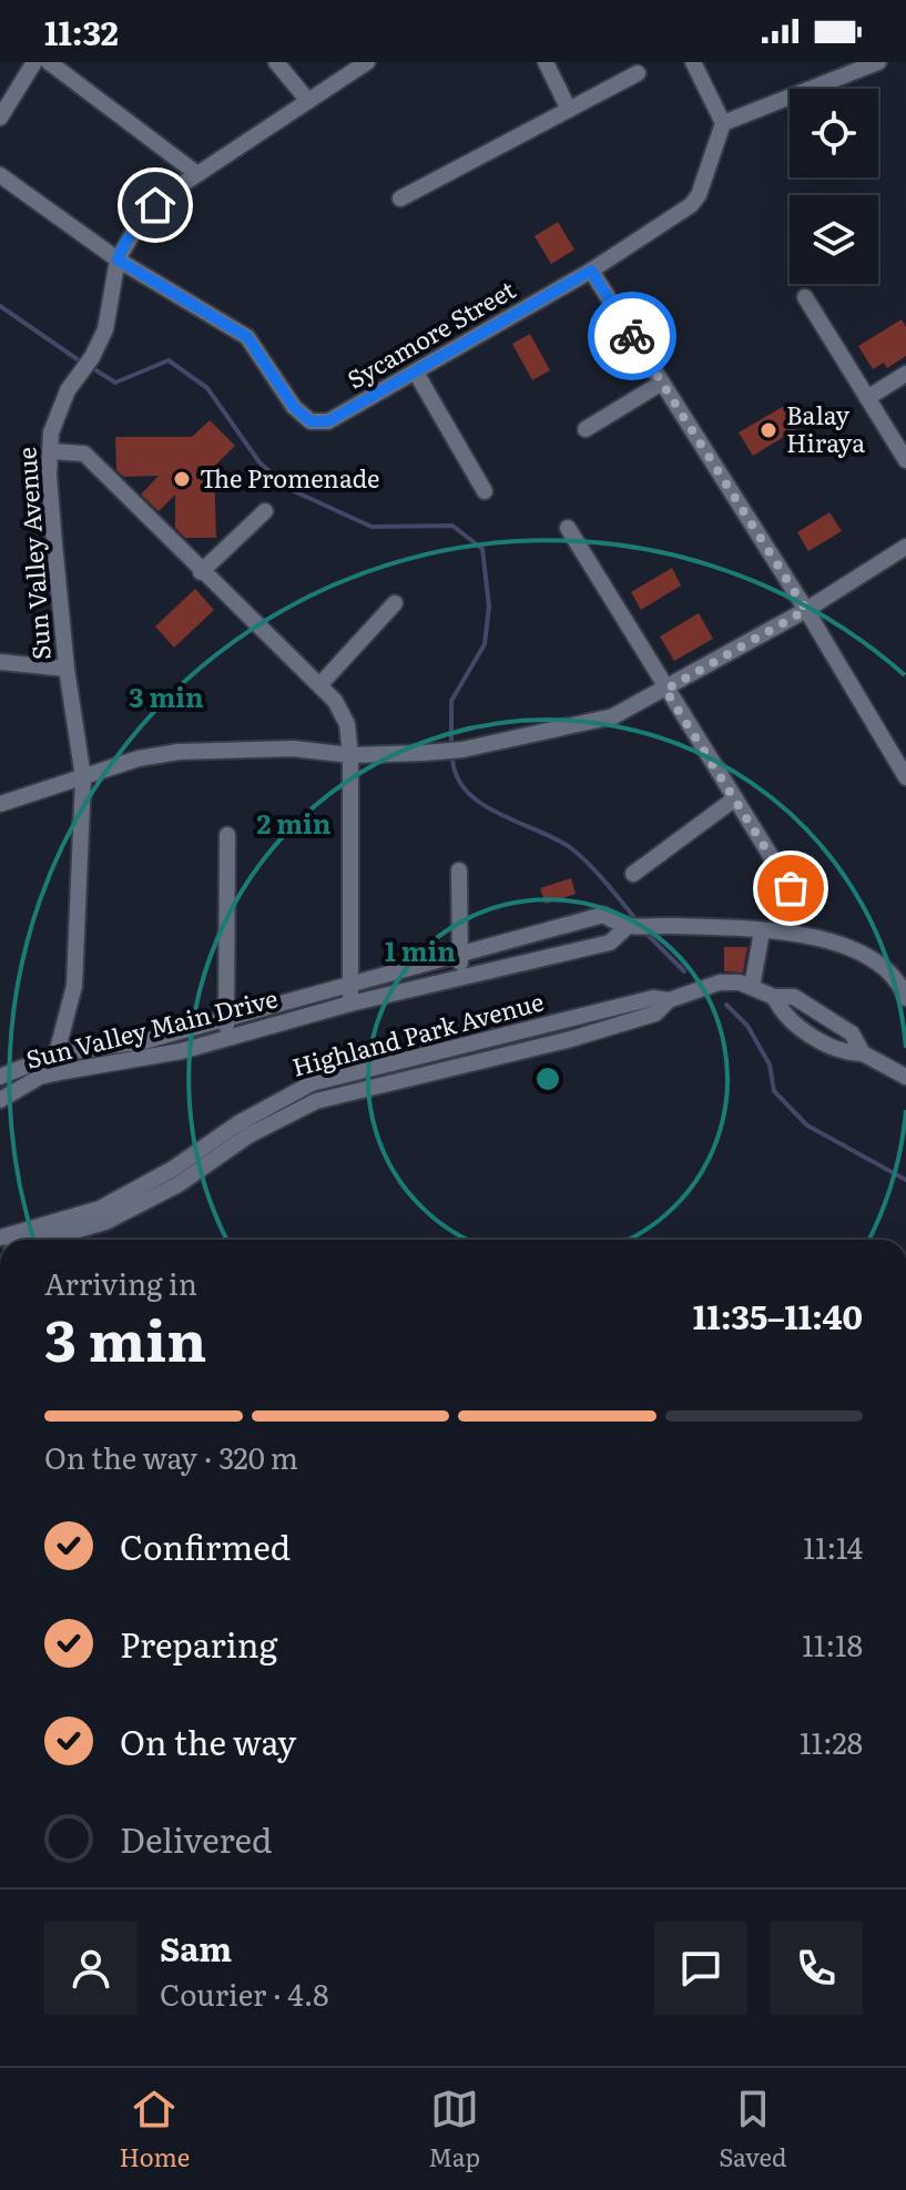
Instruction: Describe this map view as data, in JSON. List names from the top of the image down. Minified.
{"streets":{"street":["Sycamore Street","Sun Valley Avenue","Sun Valley Main Drive","Highland Park Avenue"]},"crossings":[["Sycamore Street","Sun Valley Avenue"],["Sun Valley Avenue","Sun Valley Main Drive"]],"places":["Balay Hiraya","The Promenade"],"page":{"status":"11:32","heading":["3 min","Arriving in","11:35–11:40"],"panel":["Sam","Courier · 4.8"],"bar":"On the way · 320 m","list":[["Confirmed","11:14"],["Preparing","11:18"],["On the way","11:28"],"Delivered"],"tabs":["Home","Map","Saved"]},"rings":["3 min","2 min","1 min"]}
